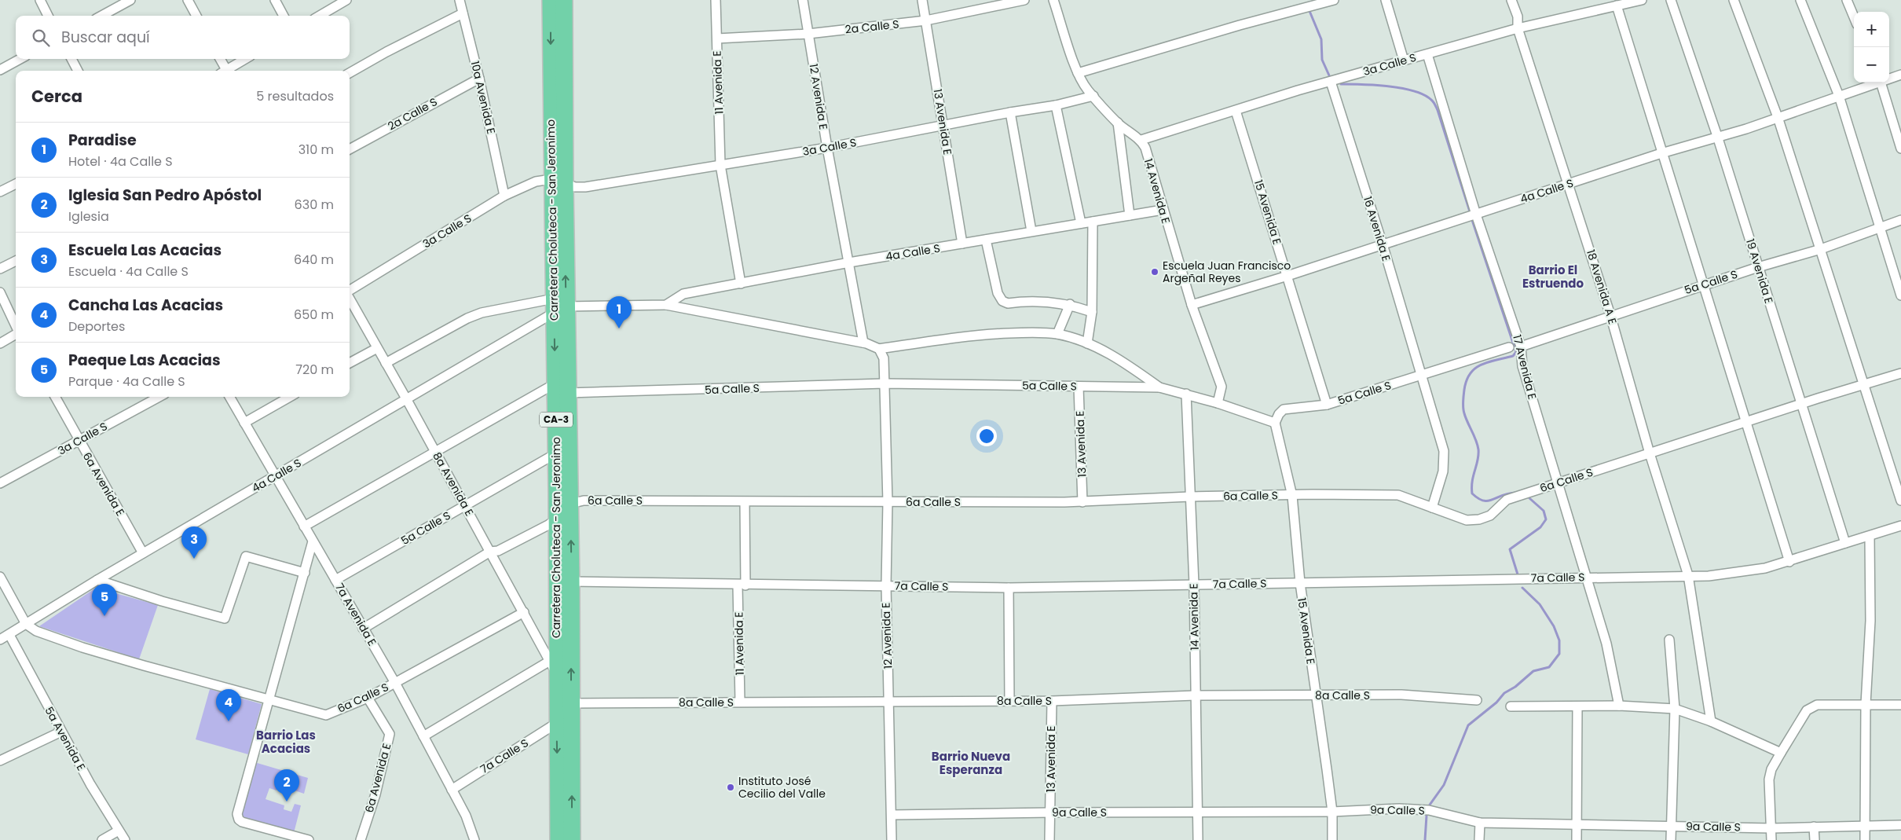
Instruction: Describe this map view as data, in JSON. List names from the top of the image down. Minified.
{"streets":{"highway":["Carretera Choluteca - San Jeronimo","CA-3"],"street":["2a Calle S","3a Calle S","11 Avenida E","12 Avenida E","10a Avenida E","13 Avenida E","14 Avenida E","4a Calle S","15 Avenida E","16 Avenida E","19 Avenida E","5a Calle S","18 Avenida A E","17 Avenida E","6a Calle S","6a Avenida E","8a Avenida E","7a Calle S","7a Avenida E","8a Calle S","5a Avenida E","9a Calle S"]},"crossings":[["2a Calle S","11 Avenida E"],["2a Calle S","12 Avenida E"],["2a Calle S","10a Avenida E"],["2a Calle S","13 Avenida E"],["3a Calle S","11 Avenida E"],["3a Calle S","12 Avenida E"],["3a Calle S","10a Avenida E"],["3a Calle S","13 Avenida E"],["3a Calle S","14 Avenida E"],["3a Calle S","15 Avenida E"],["3a Calle S","Carretera Choluteca - San Jeronimo"],["3a Calle S","16 Avenida E"],["3a Calle S","18 Avenida A E"],["3a Calle S","17 Avenida E"],["3a Calle S","6a Avenida E"],["11 Avenida E","4a Calle S"],["11 Avenida E","6a Calle S"],["11 Avenida E","7a Calle S"],["11 Avenida E","8a Calle S"],["12 Avenida E","4a Calle S"],["12 Avenida E","5a Calle S"],["12 Avenida E","6a Calle S"],["12 Avenida E","7a Calle S"],["12 Avenida E","8a Calle S"],["12 Avenida E","9a Calle S"],["13 Avenida E","4a Calle S"],["13 Avenida E","5a Calle S"],["13 Avenida E","6a Calle S"],["13 Avenida E","8a Calle S"],["13 Avenida E","9a Calle S"],["14 Avenida E","4a Calle S"],["14 Avenida E","5a Calle S"],["14 Avenida E","6a Calle S"],["14 Avenida E","7a Calle S"],["14 Avenida E","8a Calle S"],["14 Avenida E","9a Calle S"],["4a Calle S","15 Avenida E"],["4a Calle S","Carretera Choluteca - San Jeronimo"],["4a Calle S","16 Avenida E"],["4a Calle S","19 Avenida E"],["4a Calle S","18 Avenida A E"],["4a Calle S","17 Avenida E"],["4a Calle S","6a Avenida E"],["4a Calle S","8a Avenida E"],["4a Calle S","7a Avenida E"],["4a Calle S","5a Avenida E"],["15 Avenida E","5a Calle S"],["15 Avenida E","6a Calle S"],["15 Avenida E","7a Calle S"],["15 Avenida E","8a Calle S"],["15 Avenida E","9a Calle S"],["Carretera Choluteca - San Jeronimo","5a Calle S"],["Carretera Choluteca - San Jeronimo","6a Calle S"],["Carretera Choluteca - San Jeronimo","8a Avenida E"],["Carretera Choluteca - San Jeronimo","7a Calle S"],["Carretera Choluteca - San Jeronimo","8a Calle S"],["16 Avenida E","5a Calle S"],["16 Avenida E","6a Calle S"],["19 Avenida E","5a Calle S"],["19 Avenida E","6a Calle S"],["19 Avenida E","7a Calle S"],["5a Calle S","18 Avenida A E"],["5a Calle S","17 Avenida E"],["5a Calle S","8a Avenida E"],["5a Calle S","7a Avenida E"],["18 Avenida A E","6a Calle S"],["18 Avenida A E","7a Calle S"],["17 Avenida E","6a Calle S"],["17 Avenida E","7a Calle S"],["6a Calle S","6a Avenida E"],["6a Calle S","8a Avenida E"],["6a Calle S","7a Avenida E"],["7a Calle S","7a Avenida E"]],"districts":["Barrio El Estruendo","Barrio Las Acacias","Barrio Nueva Esperanza"],"places":["Escuela Juan Francisco Argeñal Reyes","Instituto José Cecilio del Valle"],"page":{"map_buttons":["+","−"],"search":"Buscar aquí","heading":["Cerca","5 resultados"],"list":[{"mark":"1","name":"Paradise","note":"Hotel · 4a Calle S","value":"310 m"},{"mark":"2","name":"Iglesia San Pedro Apóstol","note":"Iglesia","value":"630 m"},{"mark":"3","name":"Escuela Las Acacias","note":"Escuela · 4a Calle S","value":"640 m"},{"mark":"4","name":"Cancha Las Acacias","note":"Deportes","value":"650 m"},{"mark":"5","name":"Paeque Las Acacias","note":"Parque · 4a Calle S","value":"720 m"}],"pins":["1","3","5","4","2"]}}
